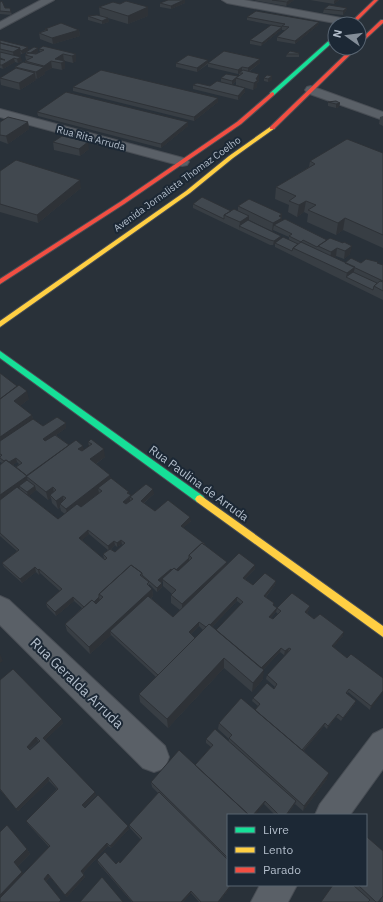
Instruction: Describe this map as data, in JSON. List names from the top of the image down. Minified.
{"streets":{"main road":["Avenida Jornalista Thomaz Coelho","Rua Paulina de Arruda"],"street":["Rua Rita Arruda","Rua Geralda Arruda"]},"crossings":[["Rua Rita Arruda","Avenida Jornalista Thomaz Coelho"]],"legend":["Livre","Lento","Parado"],"north":"left"}
